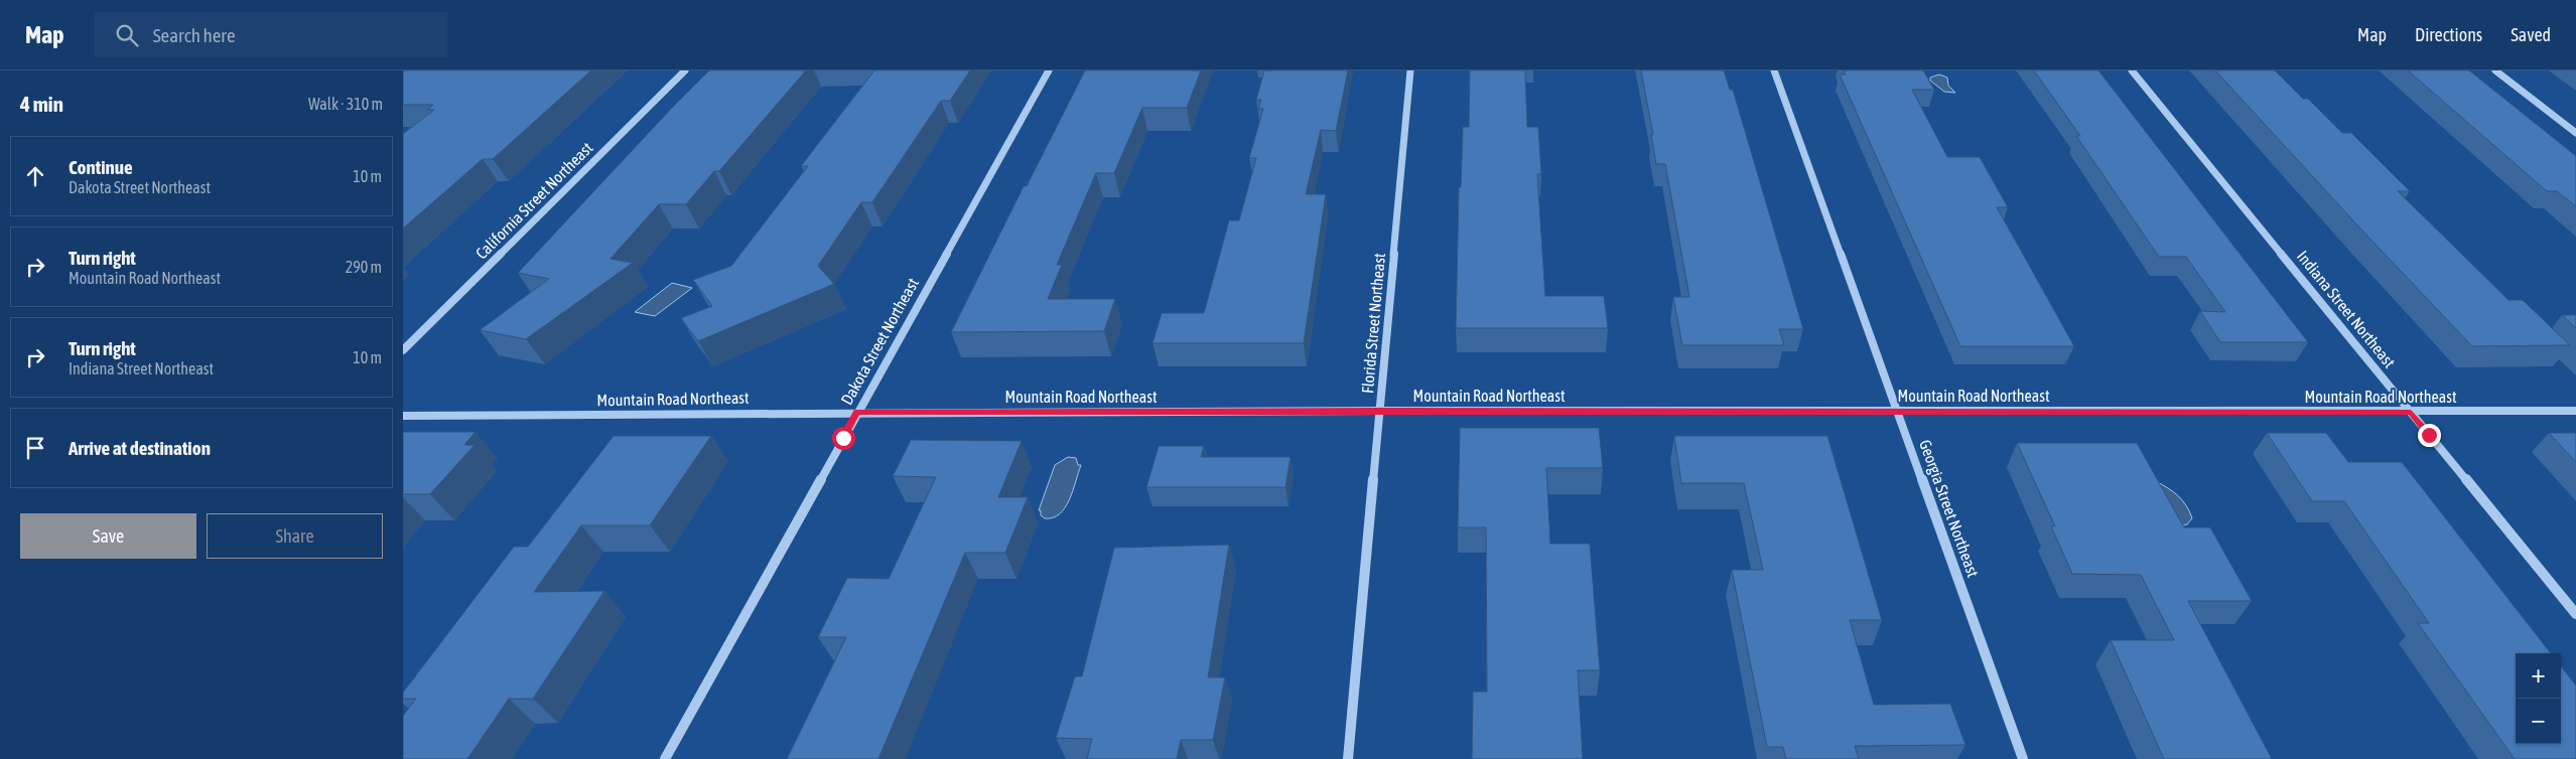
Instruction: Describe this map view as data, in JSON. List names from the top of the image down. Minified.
{"streets":{"street":["California Street Northeast","Indiana Street Northeast","Florida Street Northeast","Dakota Street Northeast","Mountain Road Northeast","Georgia Street Northeast"]},"crossings":[["Indiana Street Northeast","Mountain Road Northeast"],["Florida Street Northeast","Mountain Road Northeast"],["Dakota Street Northeast","Mountain Road Northeast"],["Mountain Road Northeast","Georgia Street Northeast"]],"page":{"header":"Map","search":"Search here","nav":["Map","Directions","Saved"],"heading":["4 min","Walk · 310 m"],"list":[["Continue","Dakota Street Northeast","10 m"],["Turn right","Mountain Road Northeast","290 m"],["Turn right","Indiana Street Northeast","10 m"],"Arrive at destination"],"buttons":["Save","Share"],"map_buttons":["+","−"]}}
